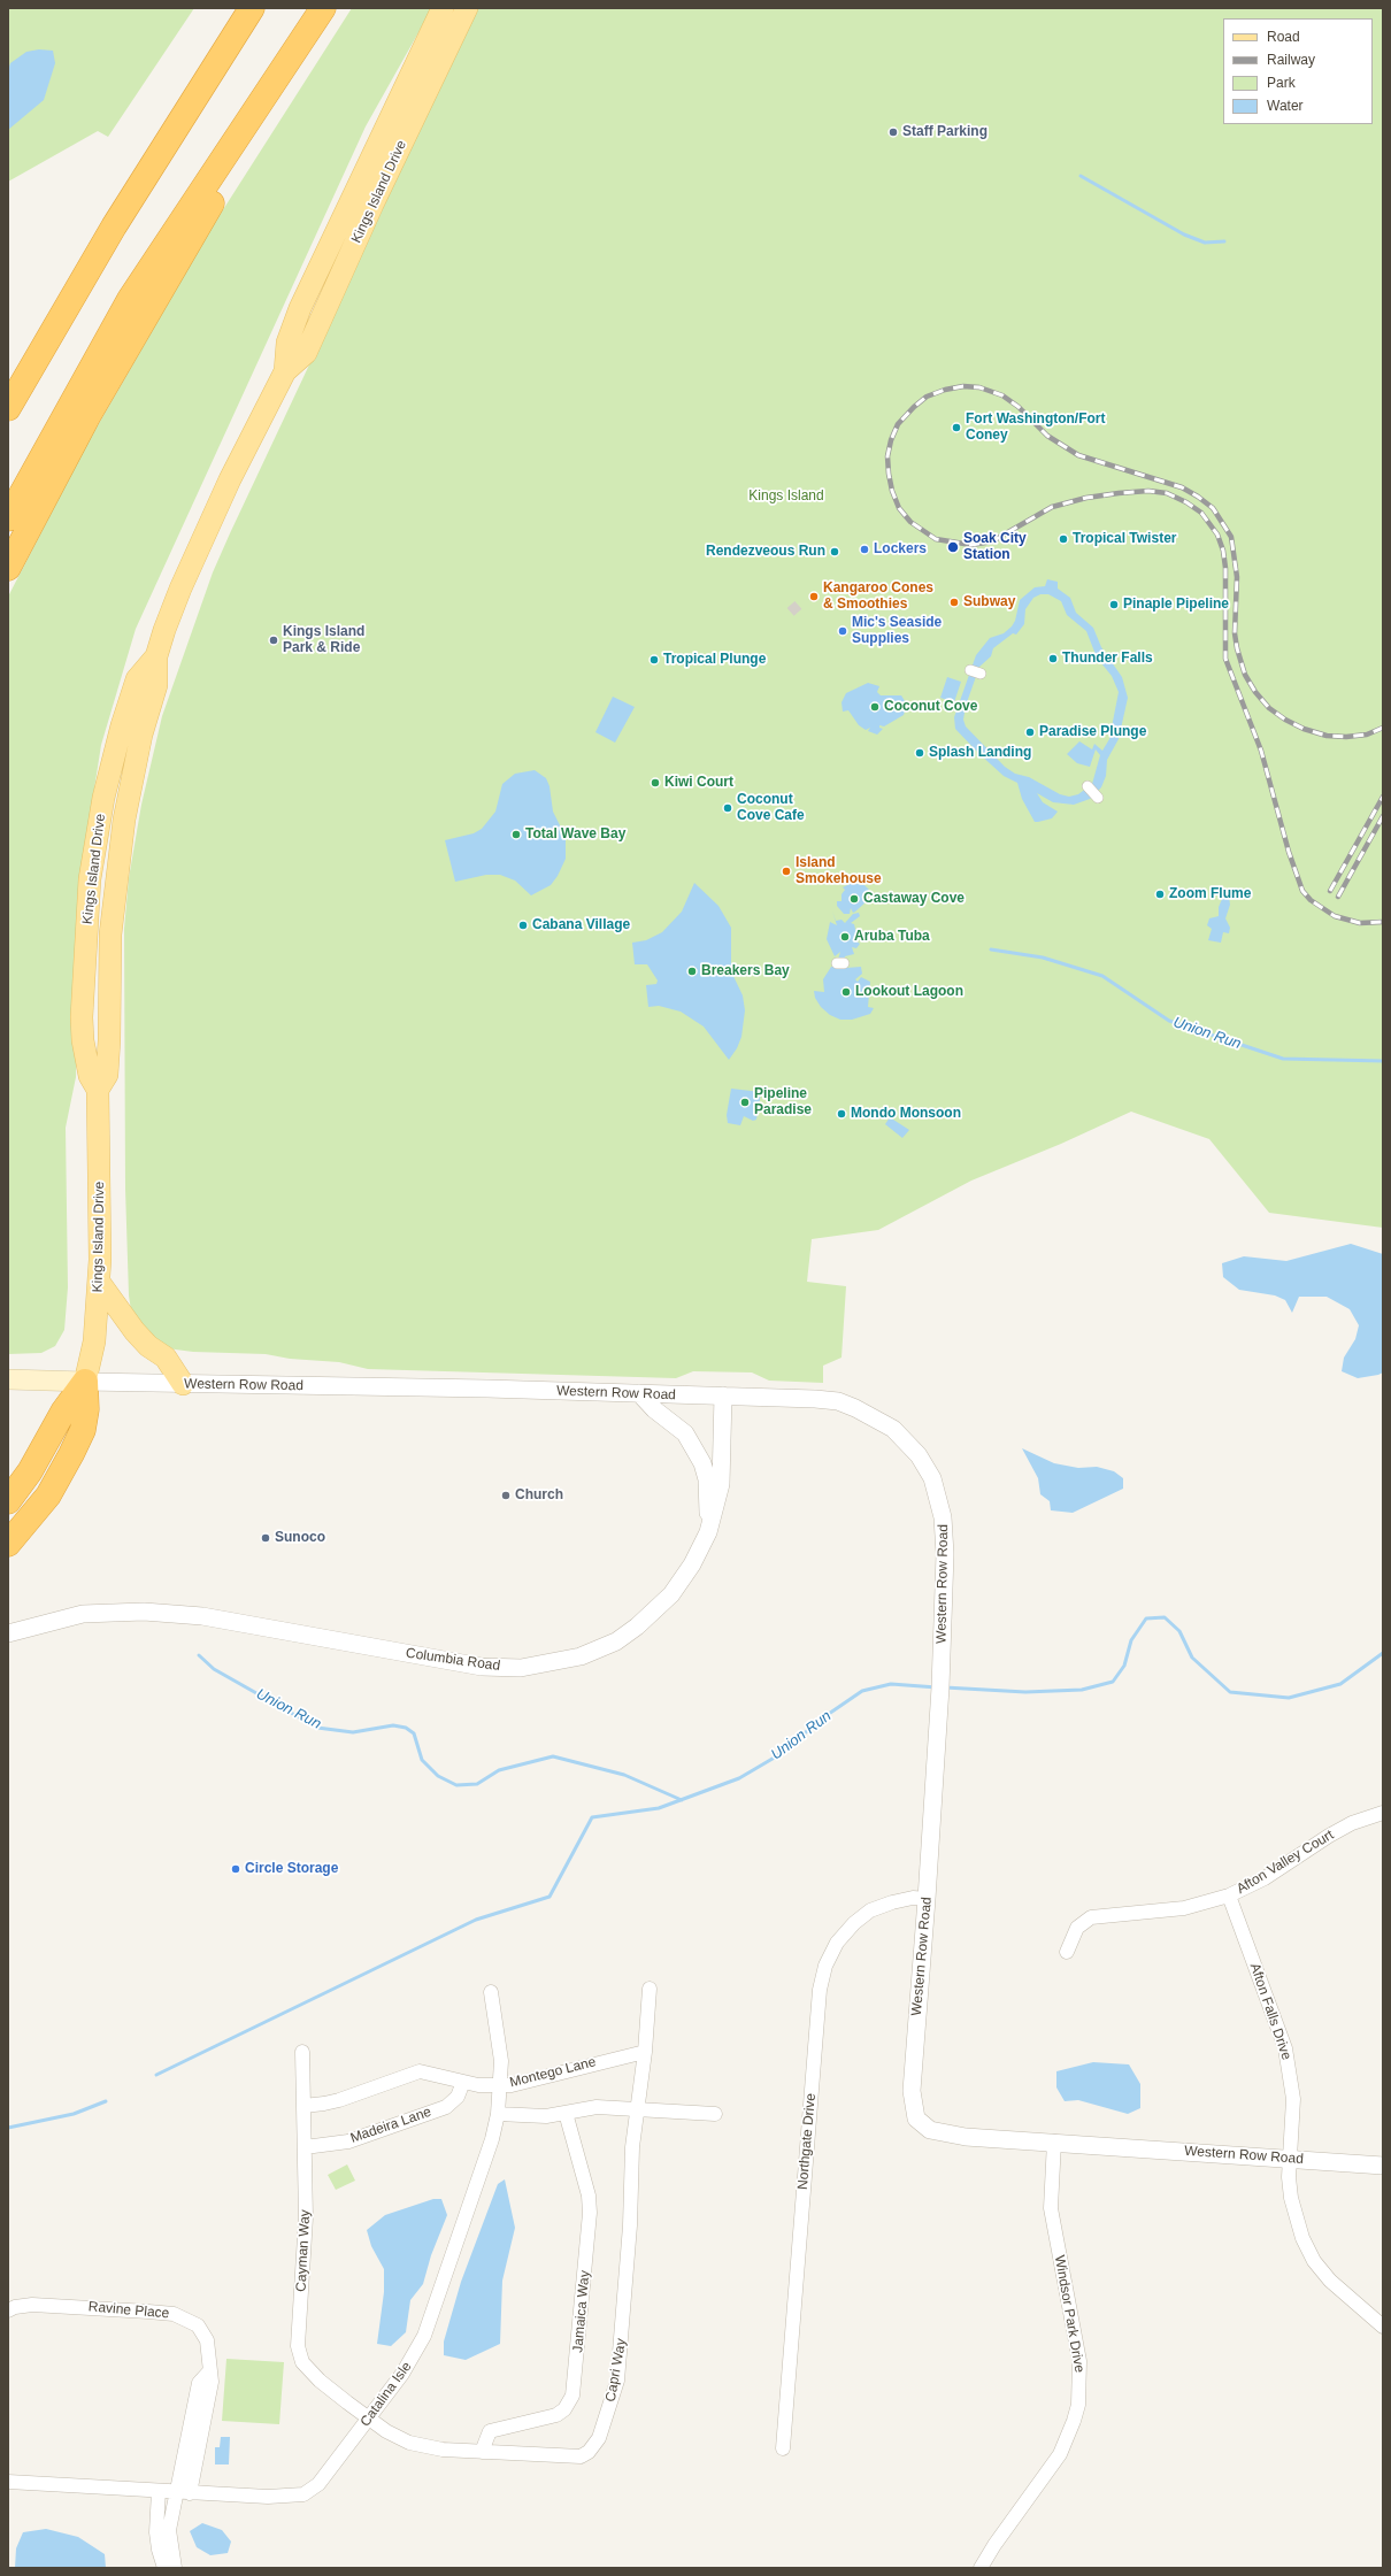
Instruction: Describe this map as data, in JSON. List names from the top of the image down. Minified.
{"streets":{"main road":["Kings Island Drive","Western Row Road"],"street":["Columbia Road","Afton Valley Court","Afton Falls Drive","Montego Lane","Madeira Lane","Northgate Drive","Cayman Way","Ravine Place","Jamaica Way","Windsor Park Drive","Capri Way","Catalina Isle"]},"crossings":[["Kings Island Drive","Western Row Road"],["Western Row Road","Columbia Road"],["Western Row Road","Afton Falls Drive"],["Western Row Road","Northgate Drive"],["Western Row Road","Windsor Park Drive"],["Afton Valley Court","Afton Falls Drive"],["Montego Lane","Madeira Lane"],["Montego Lane","Cayman Way"],["Montego Lane","Capri Way"],["Montego Lane","Catalina Isle"],["Madeira Lane","Cayman Way"],["Cayman Way","Capri Way"],["Cayman Way","Catalina Isle"],["Ravine Place","Catalina Isle"],["Jamaica Way","Capri Way"],["Capri Way","Catalina Isle"]],"water":["Union Run"],"parks":["Kings Island"],"places":["Staff Parking","Fort Washington/Fort Coney","Tropical Twister","Soak City Station","Lockers","Rendezveous Run","Kangaroo Cones & Smoothies","Subway","Pinaple Pipeline","Mic's Seaside Supplies","Kings Island Park & Ride","Thunder Falls","Tropical Plunge","Coconut Cove","Paradise Plunge","Splash Landing","Kiwi Court","Coconut Cove Cafe","Total Wave Bay","Island Smokehouse","Zoom Flume","Castaway Cove","Cabana Village","Aruba Tuba","Breakers Bay","Lookout Lagoon","Pipeline Paradise","Mondo Monsoon","Church","Sunoco","Circle Storage"],"legend":["Road","Railway","Park","Water"]}
